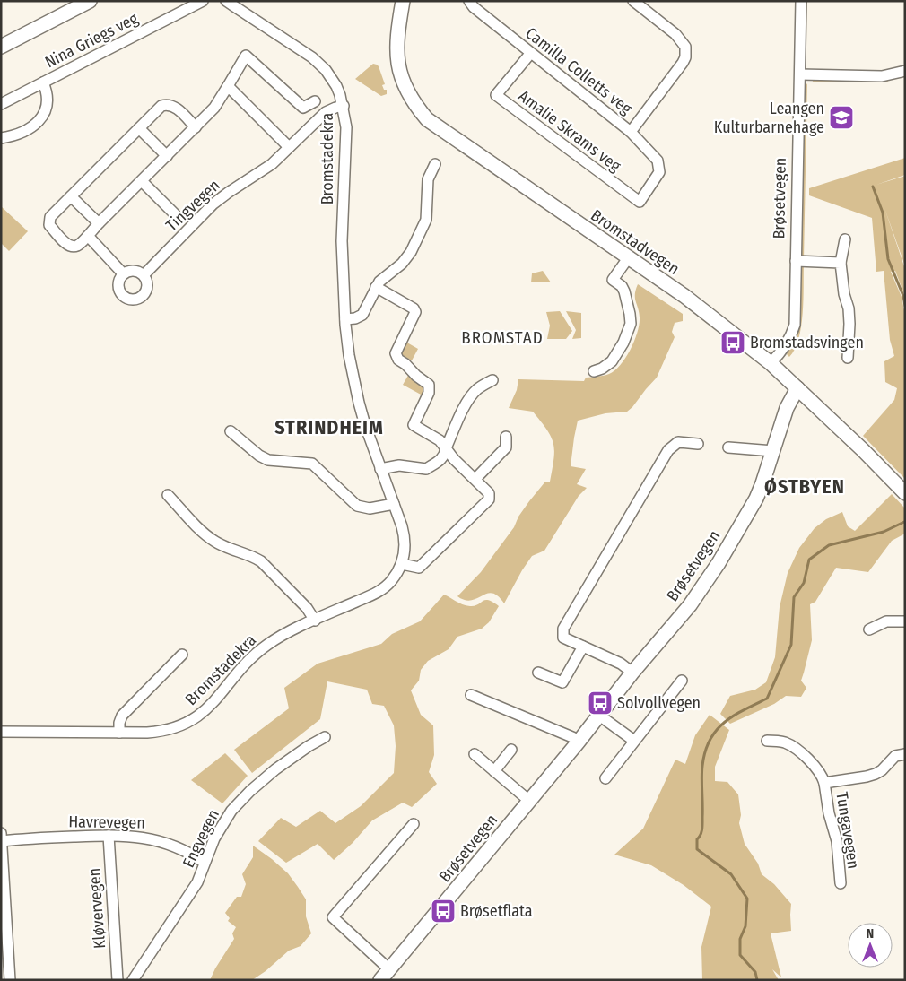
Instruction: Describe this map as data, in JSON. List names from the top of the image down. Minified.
{"streets":{"street":["Nina Griegs veg","Camilla Colletts veg","Amalie Skrams veg","Bromstadekra","Brøsetvegen","Tingvegen","Bromstadvegen","Havrevegen","Tungavegen","Engvegen","Kløvervegen"]},"crossings":[["Camilla Colletts veg","Amalie Skrams veg"],["Bromstadekra","Tingvegen"],["Brøsetvegen","Bromstadvegen"],["Havrevegen","Engvegen"],["Havrevegen","Kløvervegen"]],"districts":["BROMSTAD","STRINDHEIM","ØSTBYEN"],"places":{"school or university":["Leangen Kulturbarnehage"],"bus stop":["Bromstadsvingen","Solvollvegen","Brøsetflata"]},"north":"top"}
